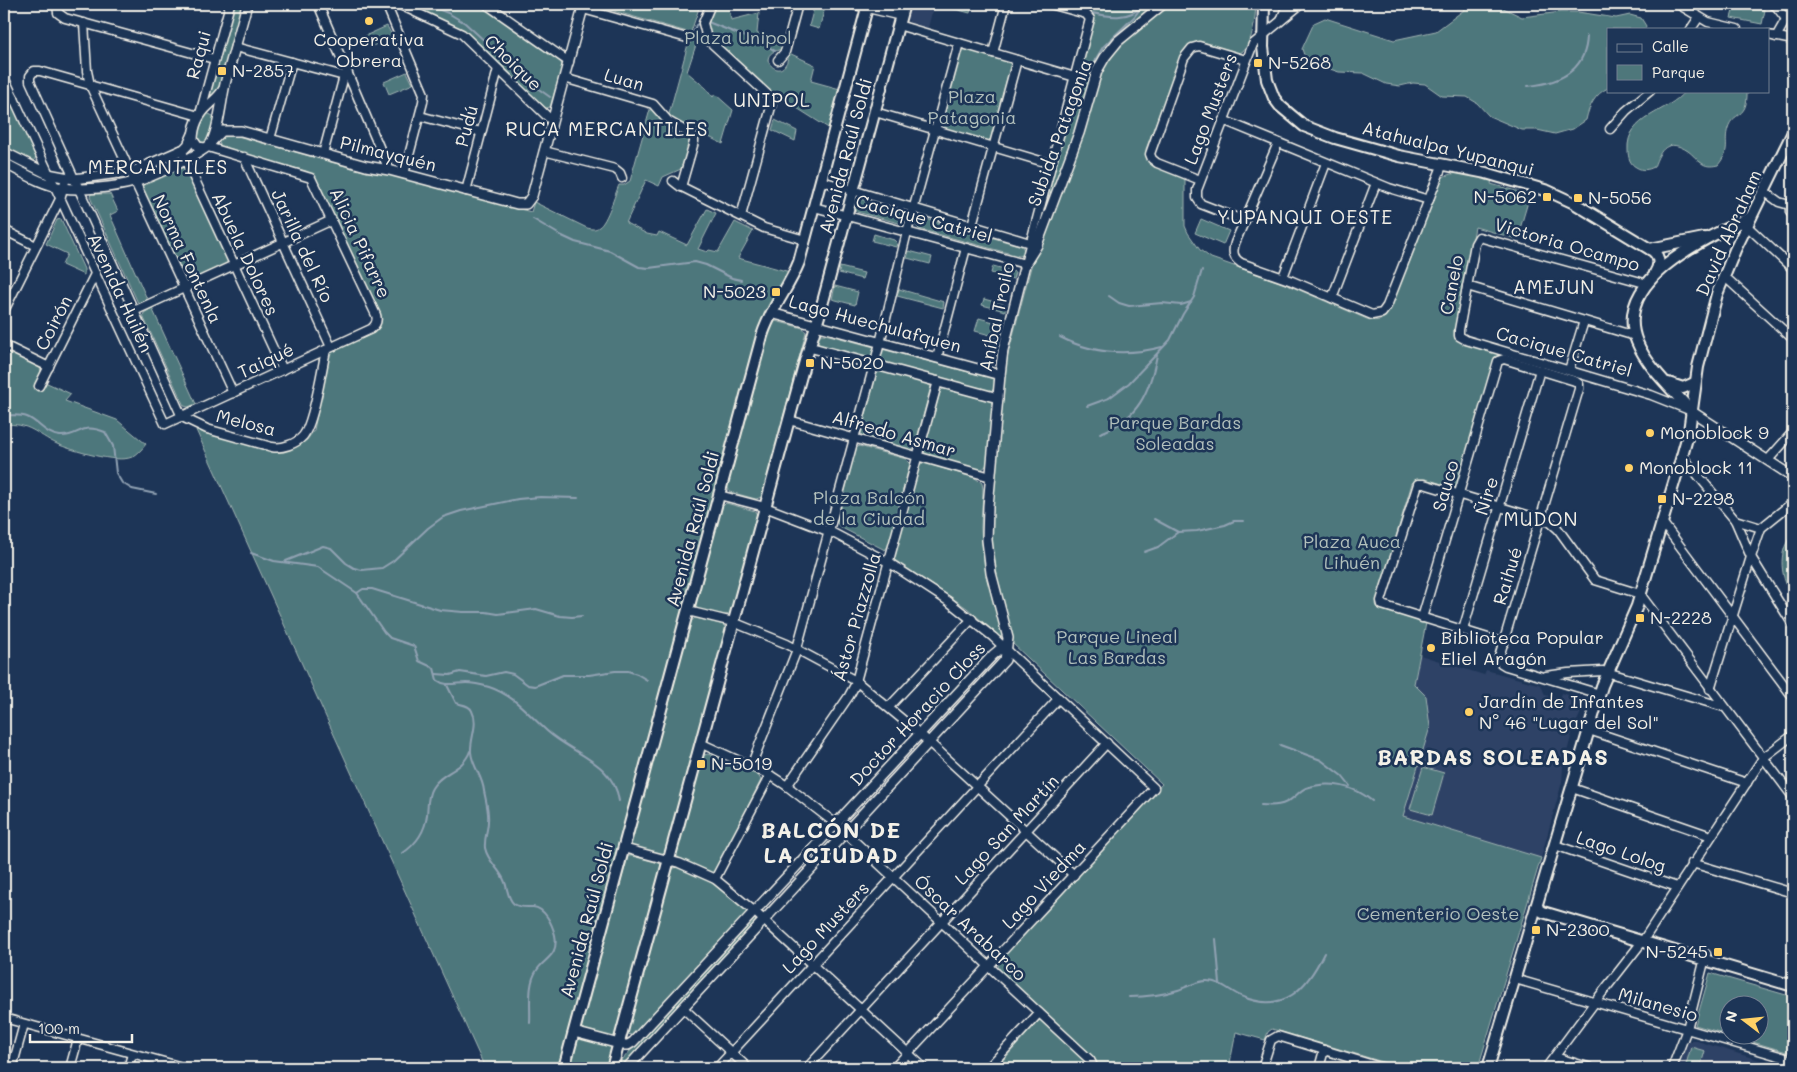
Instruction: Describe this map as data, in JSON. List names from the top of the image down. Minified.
{"streets":{"main road":["Atahualpa Yupanqui","Avenida Raúl Soldi","David Abraham"],"street":["Raqui","Choique","Luan","Lago Musters","Pudú","Subida Patagonia","Pilmayquén","Cacique Catriel","Alicia Pifarre","Victoria Ocampo","Jarilla del Río","Abuela Dolores","Norma Fontenla","Canelo","Avenida Huilén","Aníbal Troilo","Coirón","Lago Huechulafquen","Taiqué","Melosa","Alfredo Asmar","Sauco","Ñire","Raihué","Ástor Piazzolla","Doctor Horacio Closs","Lago San Martín","Lago Lolog","Lago Viedma","Óscar Arabarco","Milanesio"]},"crossings":[["Raqui","Pilmayquén"],["Raqui","Abuela Dolores"],["Choique","Pudú"],["Lago Musters","Atahualpa Yupanqui"],["Lago Musters","Óscar Arabarco"],["Pudú","Pilmayquén"],["Subida Patagonia","Cacique Catriel"],["Subida Patagonia","Aníbal Troilo"],["Pilmayquén","Abuela Dolores"],["Pilmayquén","Norma Fontenla"],["Pilmayquén","Avenida Huilén"],["Avenida Raúl Soldi","Cacique Catriel"],["Avenida Raúl Soldi","Lago Huechulafquen"],["Avenida Raúl Soldi","Alfredo Asmar"],["Avenida Raúl Soldi","Doctor Horacio Closs"],["Avenida Raúl Soldi","Óscar Arabarco"],["Cacique Catriel","David Abraham"],["Cacique Catriel","Canelo"],["Cacique Catriel","Aníbal Troilo"],["David Abraham","Lago Lolog"],["David Abraham","Milanesio"],["Alicia Pifarre","Jarilla del Río"],["Alicia Pifarre","Taiqué"],["Victoria Ocampo","Canelo"],["Jarilla del Río","Taiqué"],["Jarilla del Río","Melosa"],["Abuela Dolores","Taiqué"],["Norma Fontenla","Avenida Huilén"],["Norma Fontenla","Taiqué"],["Avenida Huilén","Coirón"],["Avenida Huilén","Taiqué"],["Avenida Huilén","Melosa"],["Aníbal Troilo","Lago Huechulafquen"],["Aníbal Troilo","Alfredo Asmar"],["Aníbal Troilo","Doctor Horacio Closs"],["Taiqué","Melosa"],["Alfredo Asmar","Ástor Piazzolla"],["Sauco","Ñire"],["Sauco","Raihué"],["Ñire","Raihué"],["Ástor Piazzolla","Óscar Arabarco"],["Doctor Horacio Closs","Óscar Arabarco"],["Lago San Martín","Lago Viedma"],["Lago San Martín","Óscar Arabarco"],["Lago Viedma","Óscar Arabarco"]],"districts":["UNIPOL","RUCA MERCANTILES","MERCANTILES","YUPANQUI OESTE","AMEJUN","MUDON","BARDAS SOLEADAS","BALCÓN DE LA CIUDAD"],"parks":["Plaza Unipol","Plaza Patagonia","Parque Bardas Soleadas","Plaza Balcón de la Ciudad","Plaza Auca Lihuén","Parque Lineal Las Bardas","Cementerio Oeste"],"places":{"other":["Cooperativa Obrera","Monoblock 9","Monoblock 11","Biblioteca Popular Eliel Aragón","Jardín de Infantes N° 46 \"Lugar del Sol\""],"transit":["N-5268","N-2857","N-5062","N-5056","N-5023","N-5020","N-2298","N-2228","N-5019","N-2300","N-5245"]},"legend":["Calle","Parque"],"scale_bar":"100 m","north":"left"}
